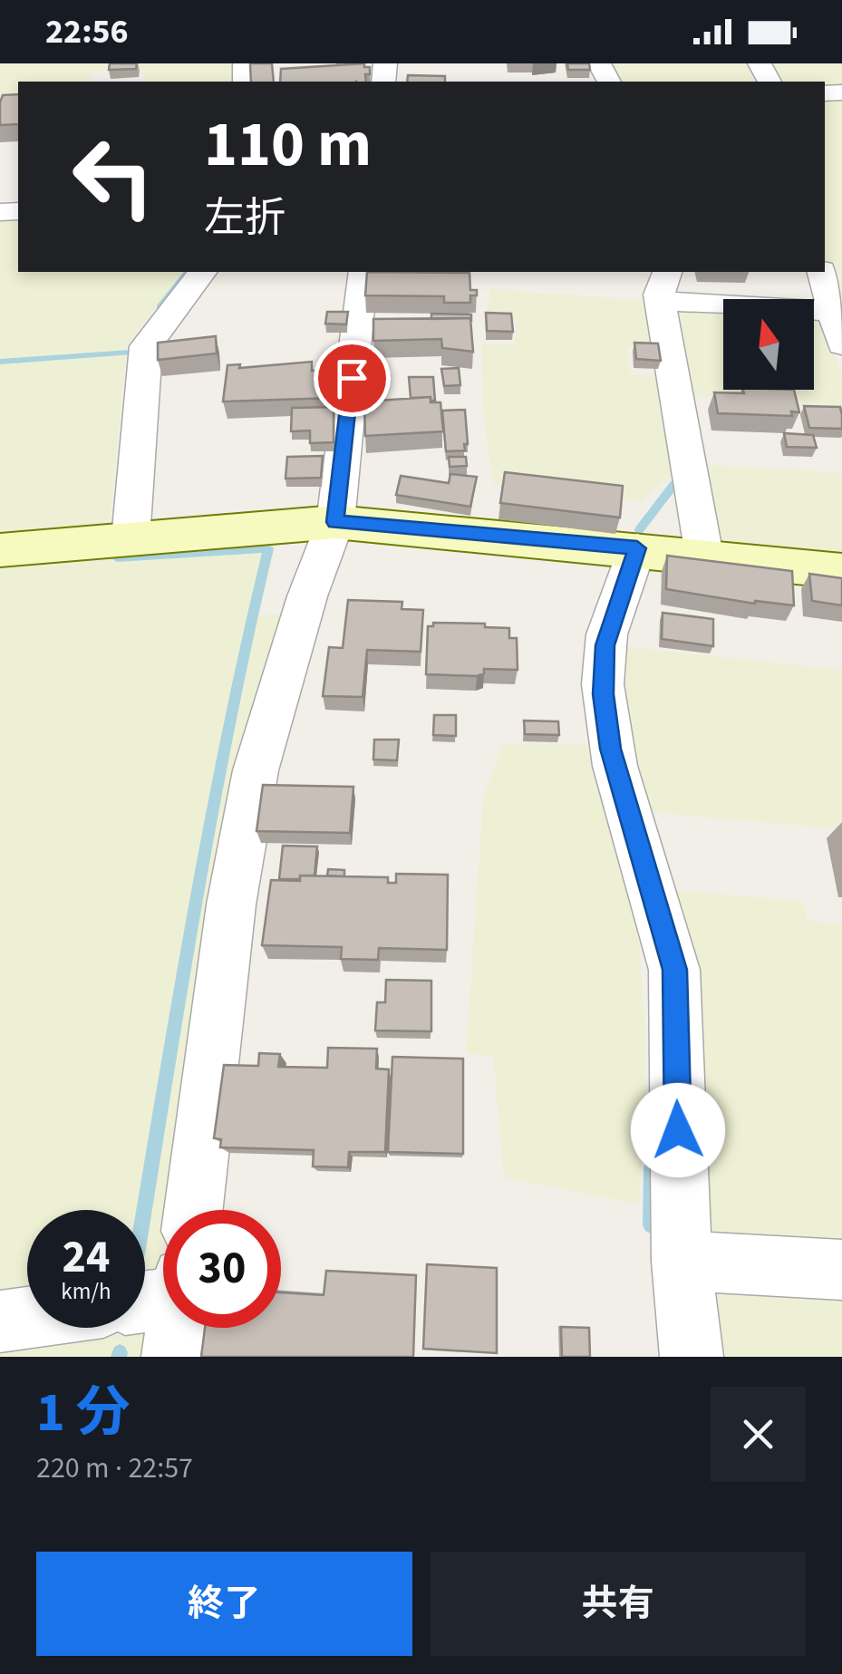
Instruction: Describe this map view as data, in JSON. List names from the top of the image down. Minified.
{"north":"top","page":{"status":"22:56","turn":["110 m","左折"],"speed":"24 km/h","limit":"30","heading":["1 分","220 m · 22:57"],"buttons":["終了","共有"]}}
